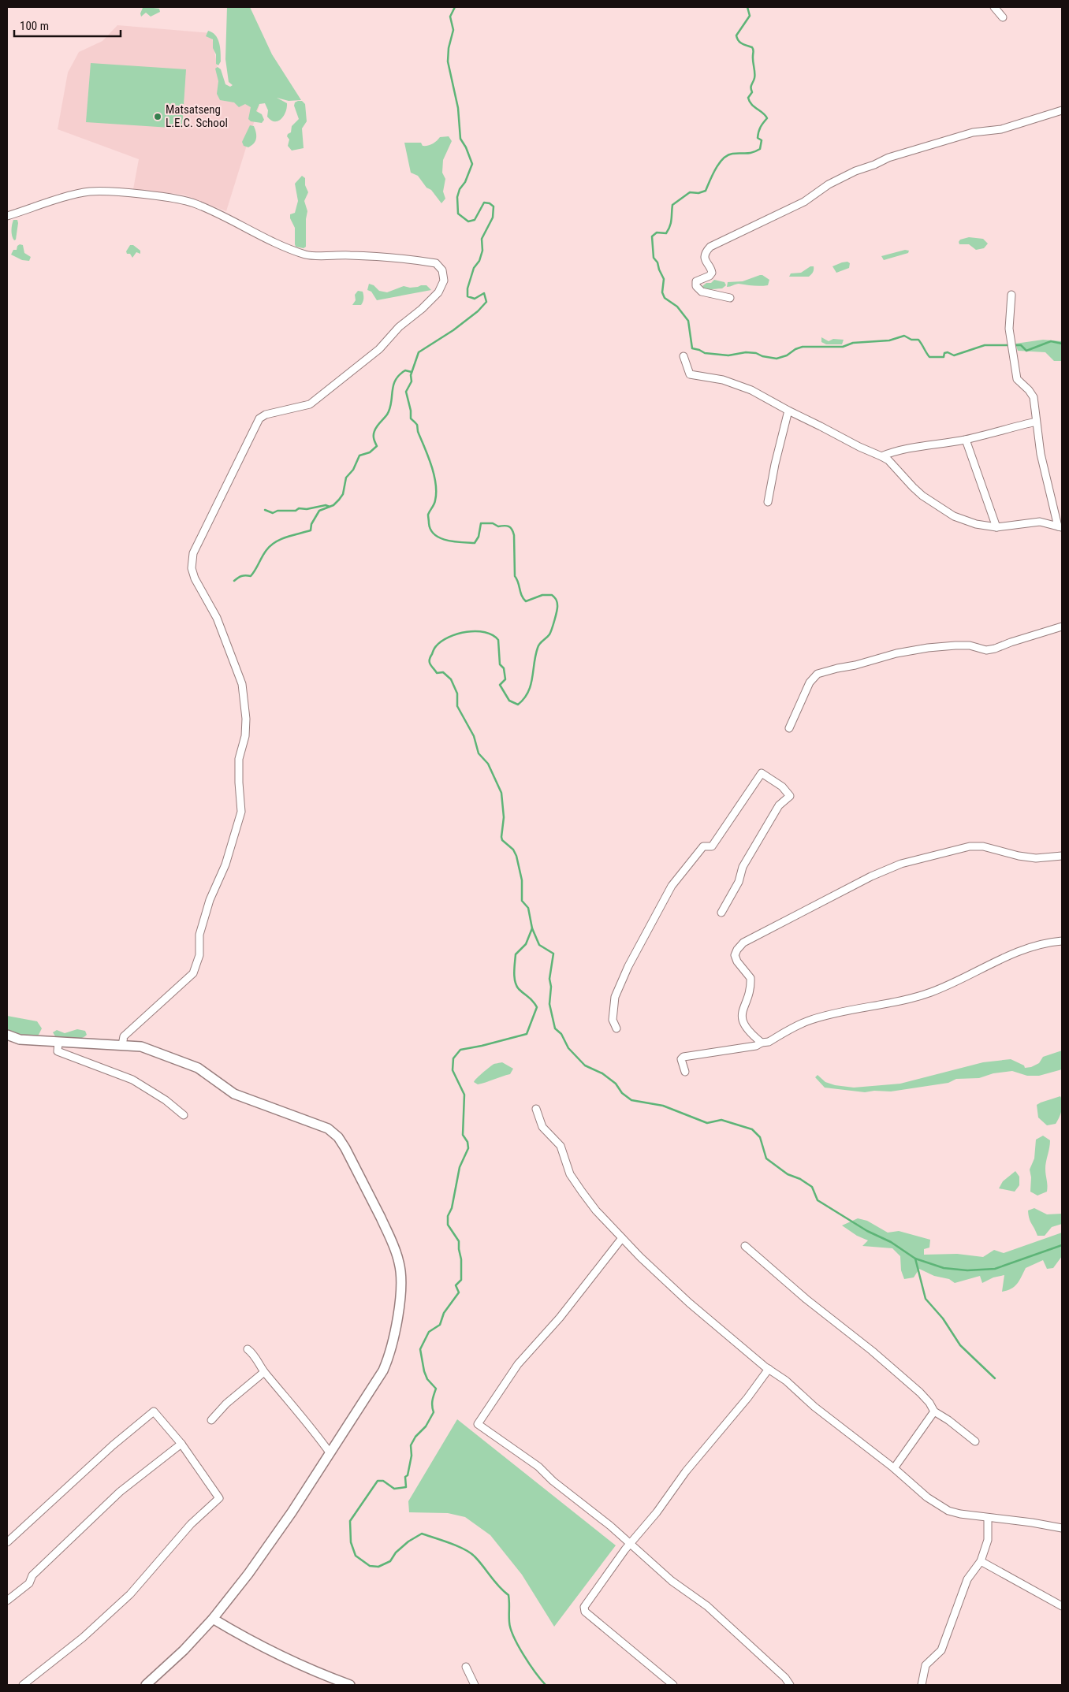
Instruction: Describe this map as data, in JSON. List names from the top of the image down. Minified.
{"places":["Matsatseng L.E.C. School"],"scale_bar":"100 m"}
